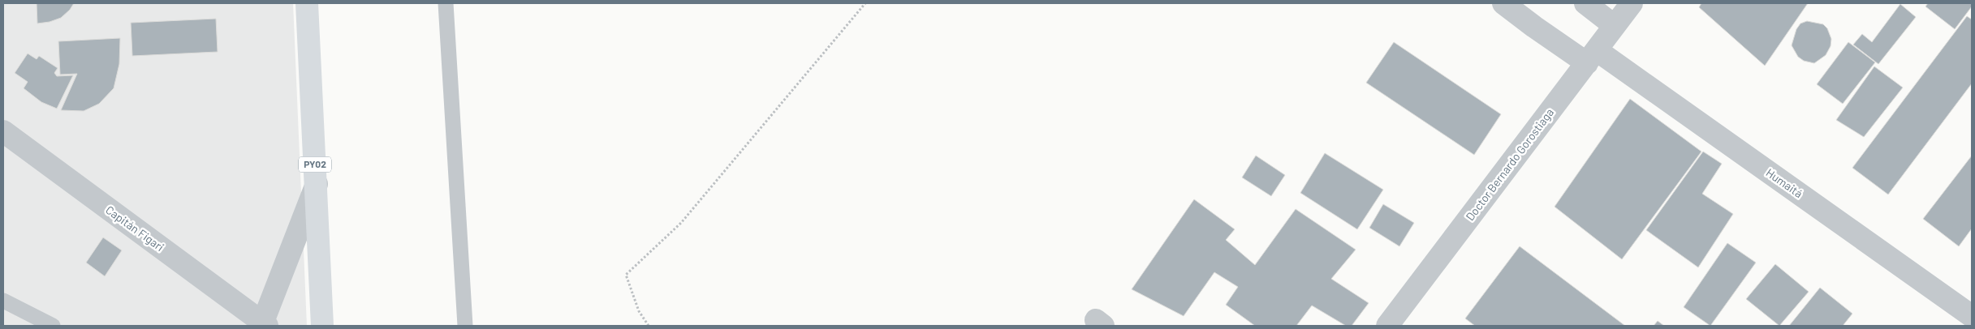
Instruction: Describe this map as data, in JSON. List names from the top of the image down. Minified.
{"streets":{"main road":["PY02"],"street":["Doctor Bernardo Gorostiaga","Humaitá","Capitán Figari"]},"crossings":[["Doctor Bernardo Gorostiaga","Humaitá"]]}
